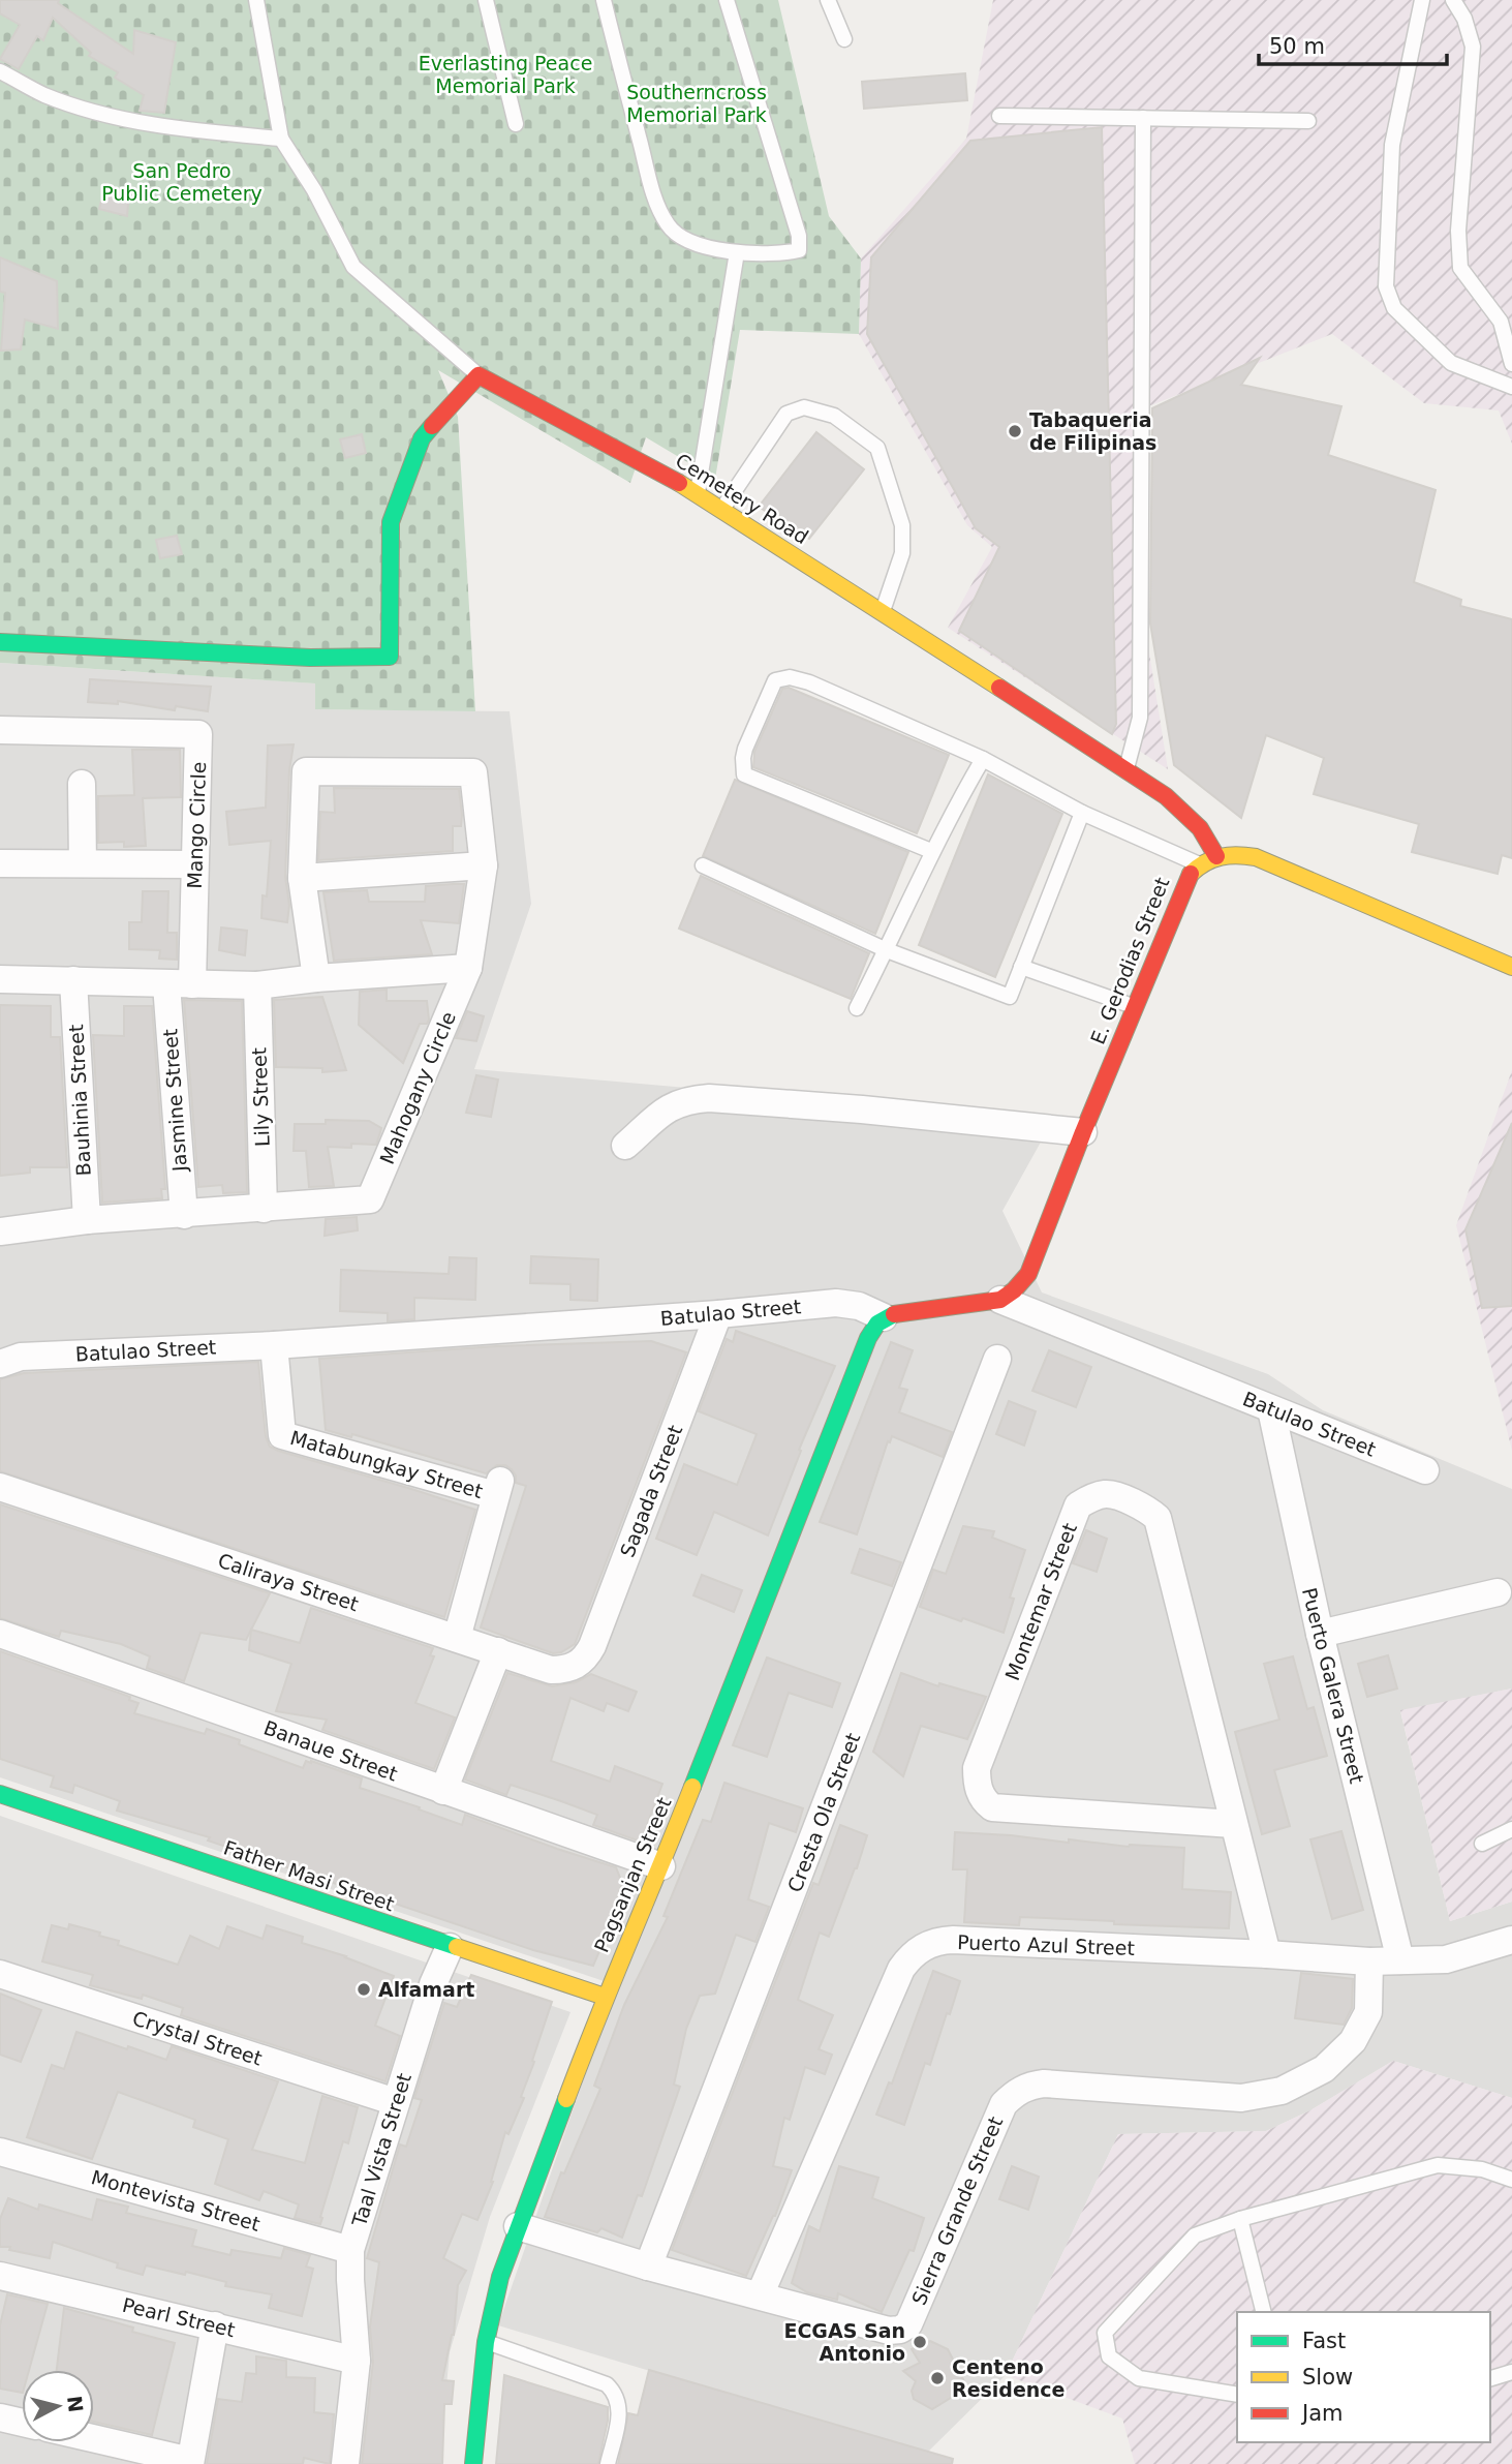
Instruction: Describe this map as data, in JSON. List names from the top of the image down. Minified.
{"streets":{"street":["Cemetery Road","Mango Circle","E. Gerodias Street","Mahogany Circle","Lily Street","Bauhinia Street","Jasmine Street","Batulao Street","Matabungkay Street","Sagada Street","Caliraya Street","Montemar Street","Puerto Galera Street","Banaue Street","Cresta Ola Street","Pagsanjan Street","Father Masi Street","Puerto Azul Street","Crystal Street","Taal Vista Street","Montevista Street","Sierra Grande Street","Pearl Street"]},"crossings":[["Mango Circle","Jasmine Street"],["E. Gerodias Street","Batulao Street"],["Mahogany Circle","Lily Street"],["Mahogany Circle","Bauhinia Street"],["Mahogany Circle","Jasmine Street"],["Batulao Street","Matabungkay Street"],["Batulao Street","Sagada Street"],["Batulao Street","Puerto Galera Street"],["Batulao Street","Pagsanjan Street"],["Matabungkay Street","Caliraya Street"],["Sagada Street","Caliraya Street"],["Montemar Street","Puerto Azul Street"],["Puerto Galera Street","Puerto Azul Street"],["Banaue Street","Pagsanjan Street"],["Cresta Ola Street","Sierra Grande Street"],["Pagsanjan Street","Father Masi Street"],["Pagsanjan Street","Sierra Grande Street"],["Father Masi Street","Taal Vista Street"],["Puerto Azul Street","Sierra Grande Street"],["Crystal Street","Taal Vista Street"],["Taal Vista Street","Montevista Street"],["Taal Vista Street","Pearl Street"]],"parks":["Everlasting Peace Memorial Park","Southerncross Memorial Park","San Pedro Public Cemetery"],"places":["Tabaqueria de Filipinas","Alfamart","ECGAS San Antonio","Centeno Residence"],"legend":["Fast","Slow","Jam"],"scale_bar":"50 m","north":"right"}
